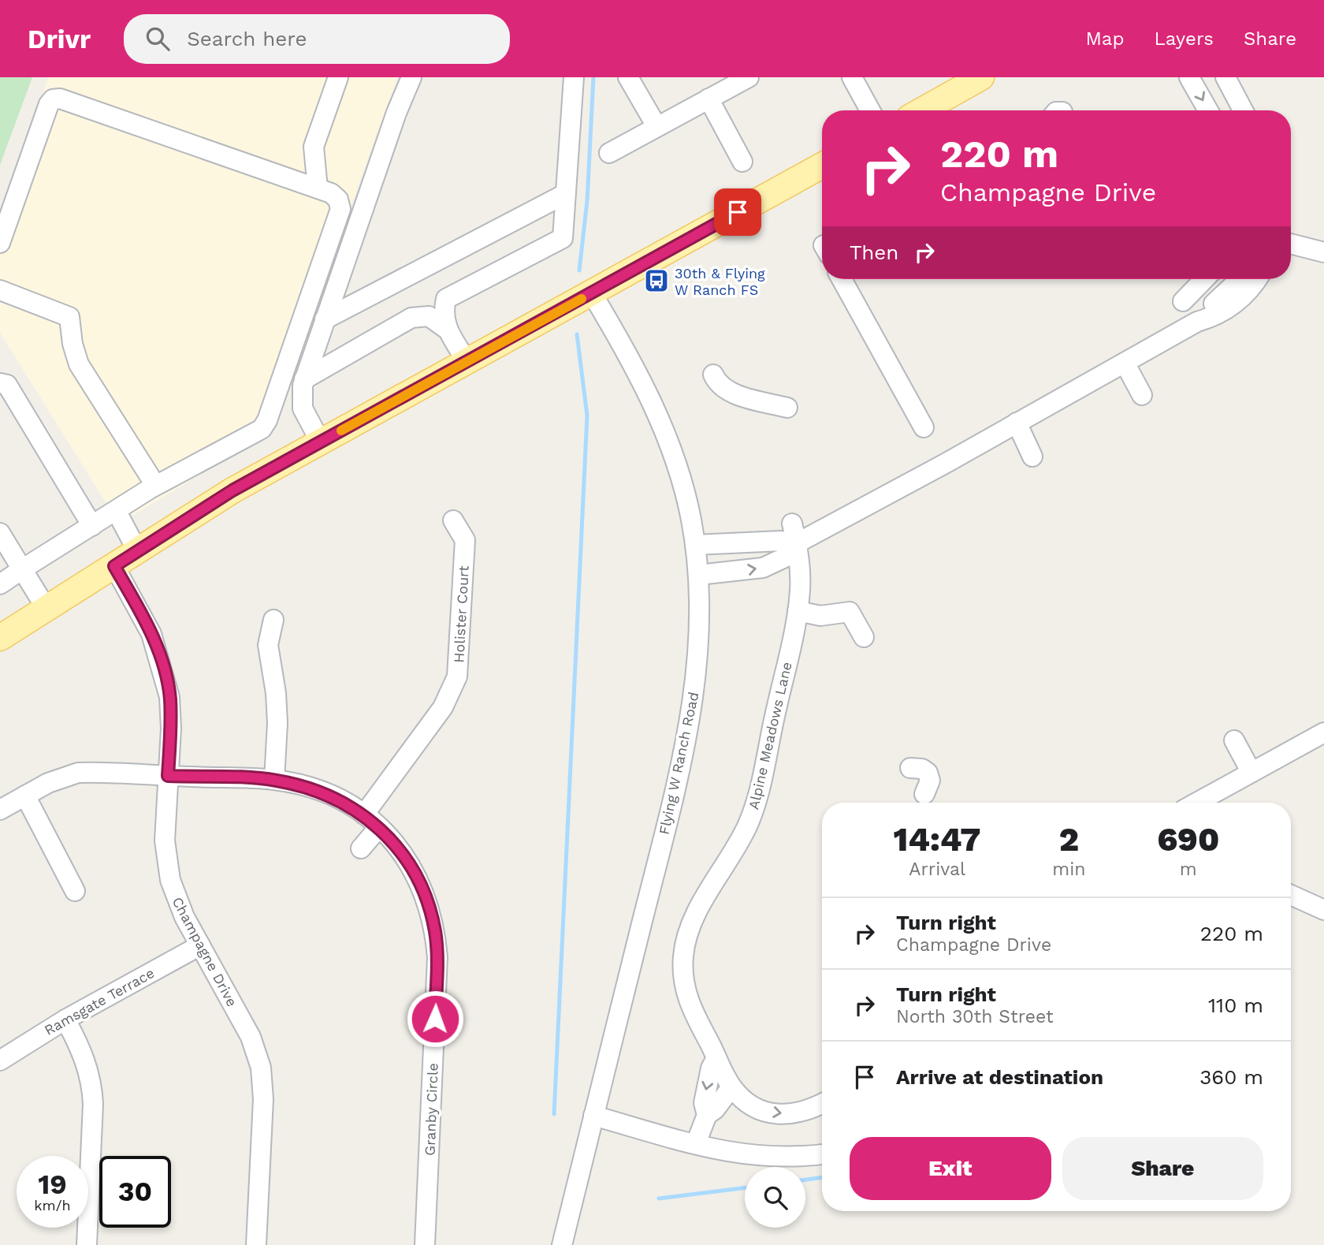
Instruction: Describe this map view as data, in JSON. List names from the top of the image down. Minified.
{"streets":{"street":["Holister Court","Alpine Meadows Lane","Flying W Ranch Road","Champagne Drive","Ramsgate Terrace","Granby Circle"]},"crossings":[["Holister Court","Granby Circle"],["Champagne Drive","Ramsgate Terrace"],["Champagne Drive","Granby Circle"]],"places":{"bus stop":["30th & Flying W Ranch FS"]},"page":{"header":"Drivr","search":"Search here","nav":["Map","Layers","Share"],"turn":["220 m","Champagne Drive"],"then":"Then","eta":["14:47","Arrival","2","min","690","m"],"list":[{"name":"Turn right","note":"Champagne Drive","value":"220 m"},{"name":"Turn right","note":"North 30th Street","value":"110 m"},{"name":"Arrive at destination","value":"360 m"}],"buttons":["Exit","Share"],"speed":"19 km/h","limit":"30"}}
